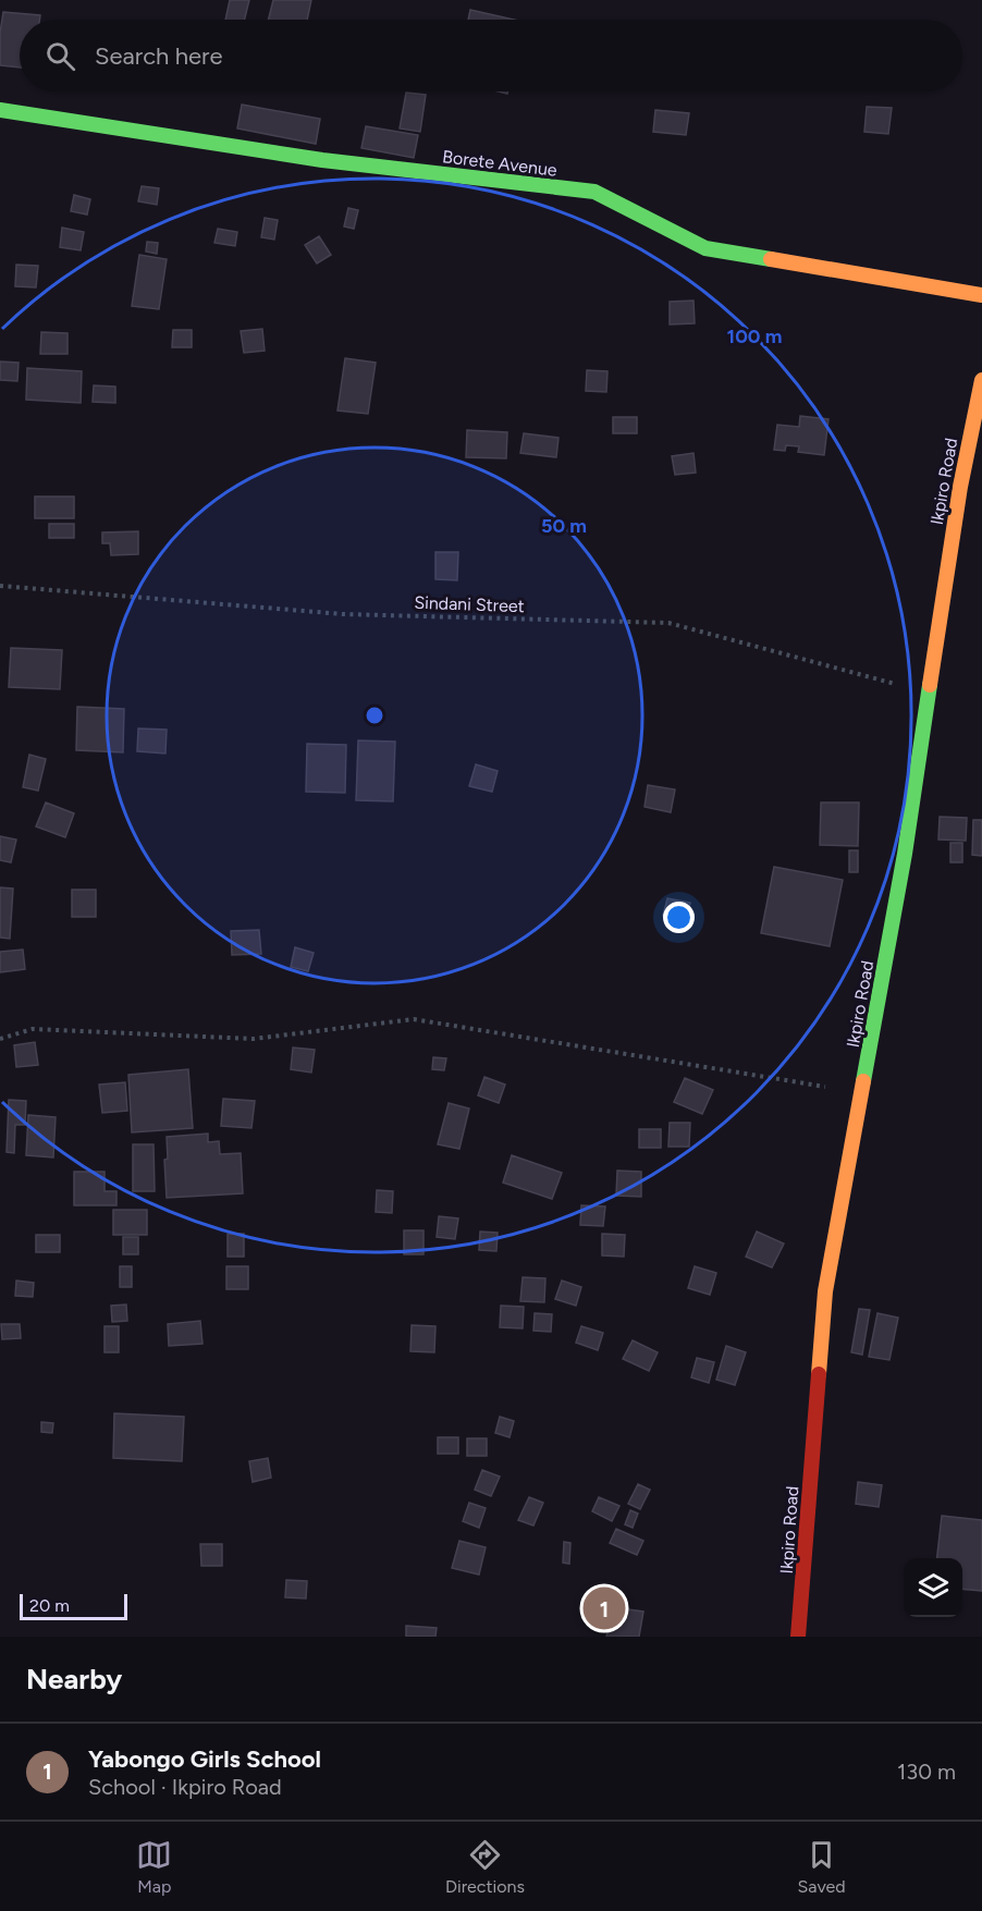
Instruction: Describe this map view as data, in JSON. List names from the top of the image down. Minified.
{"streets":{"street":["Borete Avenue","Ikpiro Road"],"path":["Sindani Street"]},"crossings":[["Ikpiro Road","Sindani Street"]],"scale_bar":"20 m","page":{"search":"Search here","pins":"1","scale":"20 m","heading":"Nearby","list":[{"mark":"1","name":"Yabongo Girls School","note":"School · Ikpiro Road","value":"130 m"}],"nav":["Map","Directions","Saved"]},"rings":["100 m","50 m"]}
